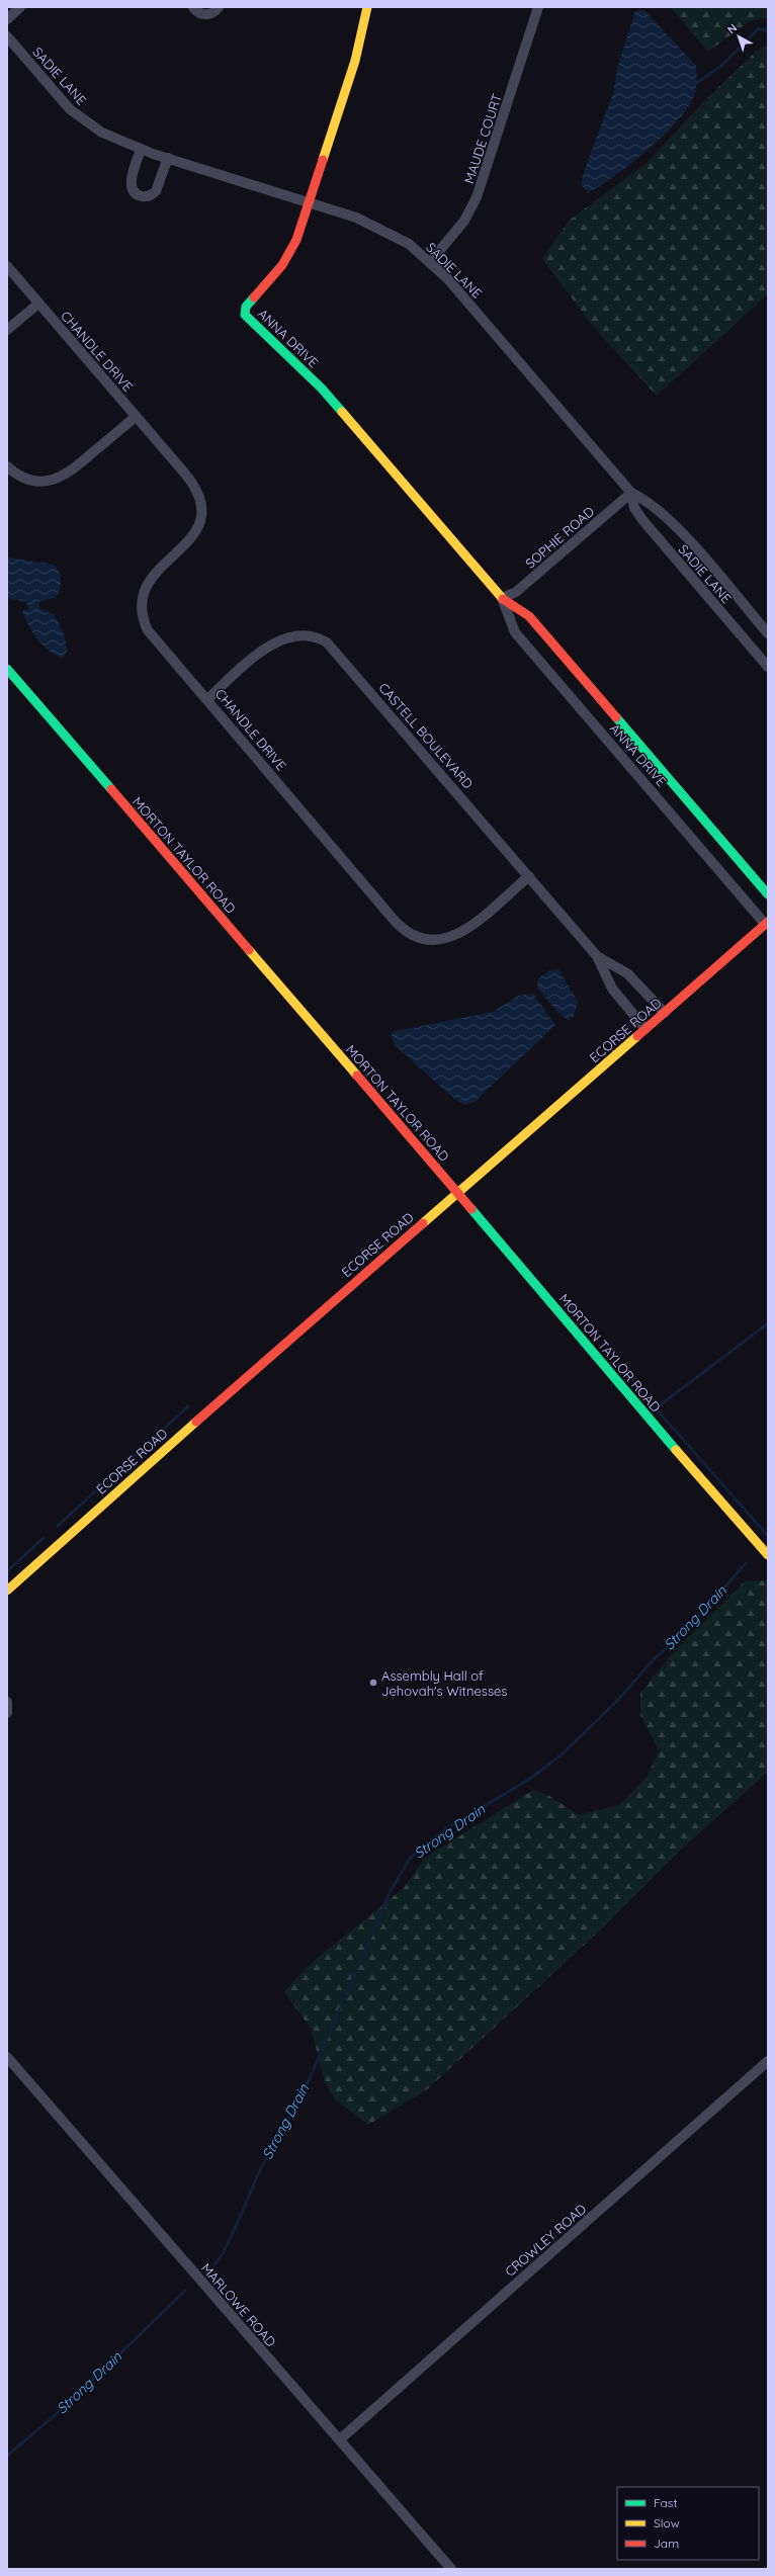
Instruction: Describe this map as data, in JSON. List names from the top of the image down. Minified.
{"streets":{"street":["SADIE LANE","MAUDE COURT","ANNA DRIVE","CHANDLE DRIVE","SOPHIE ROAD","CASTELL BOULEVARD","MORTON TAYLOR ROAD","ECORSE ROAD","CROWLEY ROAD","MARLOWE ROAD"]},"crossings":[["SADIE LANE","MAUDE COURT"],["SADIE LANE","ANNA DRIVE"],["SADIE LANE","SOPHIE ROAD"],["ANNA DRIVE","SOPHIE ROAD"],["ANNA DRIVE","ECORSE ROAD"],["CHANDLE DRIVE","CASTELL BOULEVARD"],["CASTELL BOULEVARD","ECORSE ROAD"],["MORTON TAYLOR ROAD","ECORSE ROAD"],["CROWLEY ROAD","MARLOWE ROAD"]],"water":["Strong Drain"],"places":["Assembly Hall of Jehovah's Witnesses"],"legend":["Fast","Slow","Jam"],"north":"top left"}
